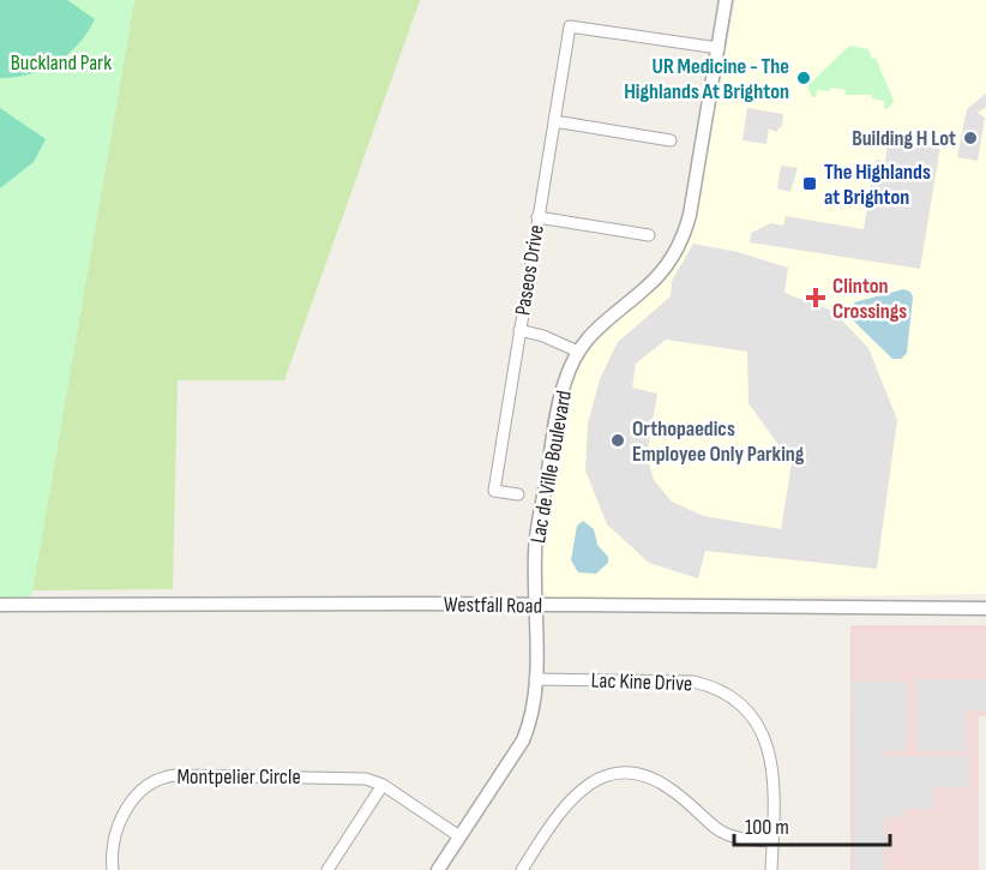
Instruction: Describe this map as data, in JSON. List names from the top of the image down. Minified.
{"streets":{"street":["Paseos Drive","Lac de Ville Boulevard","Westfall Road","Lac Kine Drive","Montpelier Circle"]},"crossings":[["Paseos Drive","Lac de Ville Boulevard"],["Lac de Ville Boulevard","Westfall Road"],["Lac de Ville Boulevard","Lac Kine Drive"],["Lac de Ville Boulevard","Montpelier Circle"]],"parks":["Buckland Park"],"places":{"other":["UR Medicine - The Highlands At Brighton","Building H Lot","Orthopaedics Employee Only Parking"],"transit":["The Highlands at Brighton"],"health":["Clinton Crossings"]},"scale_bar":"100 m"}
